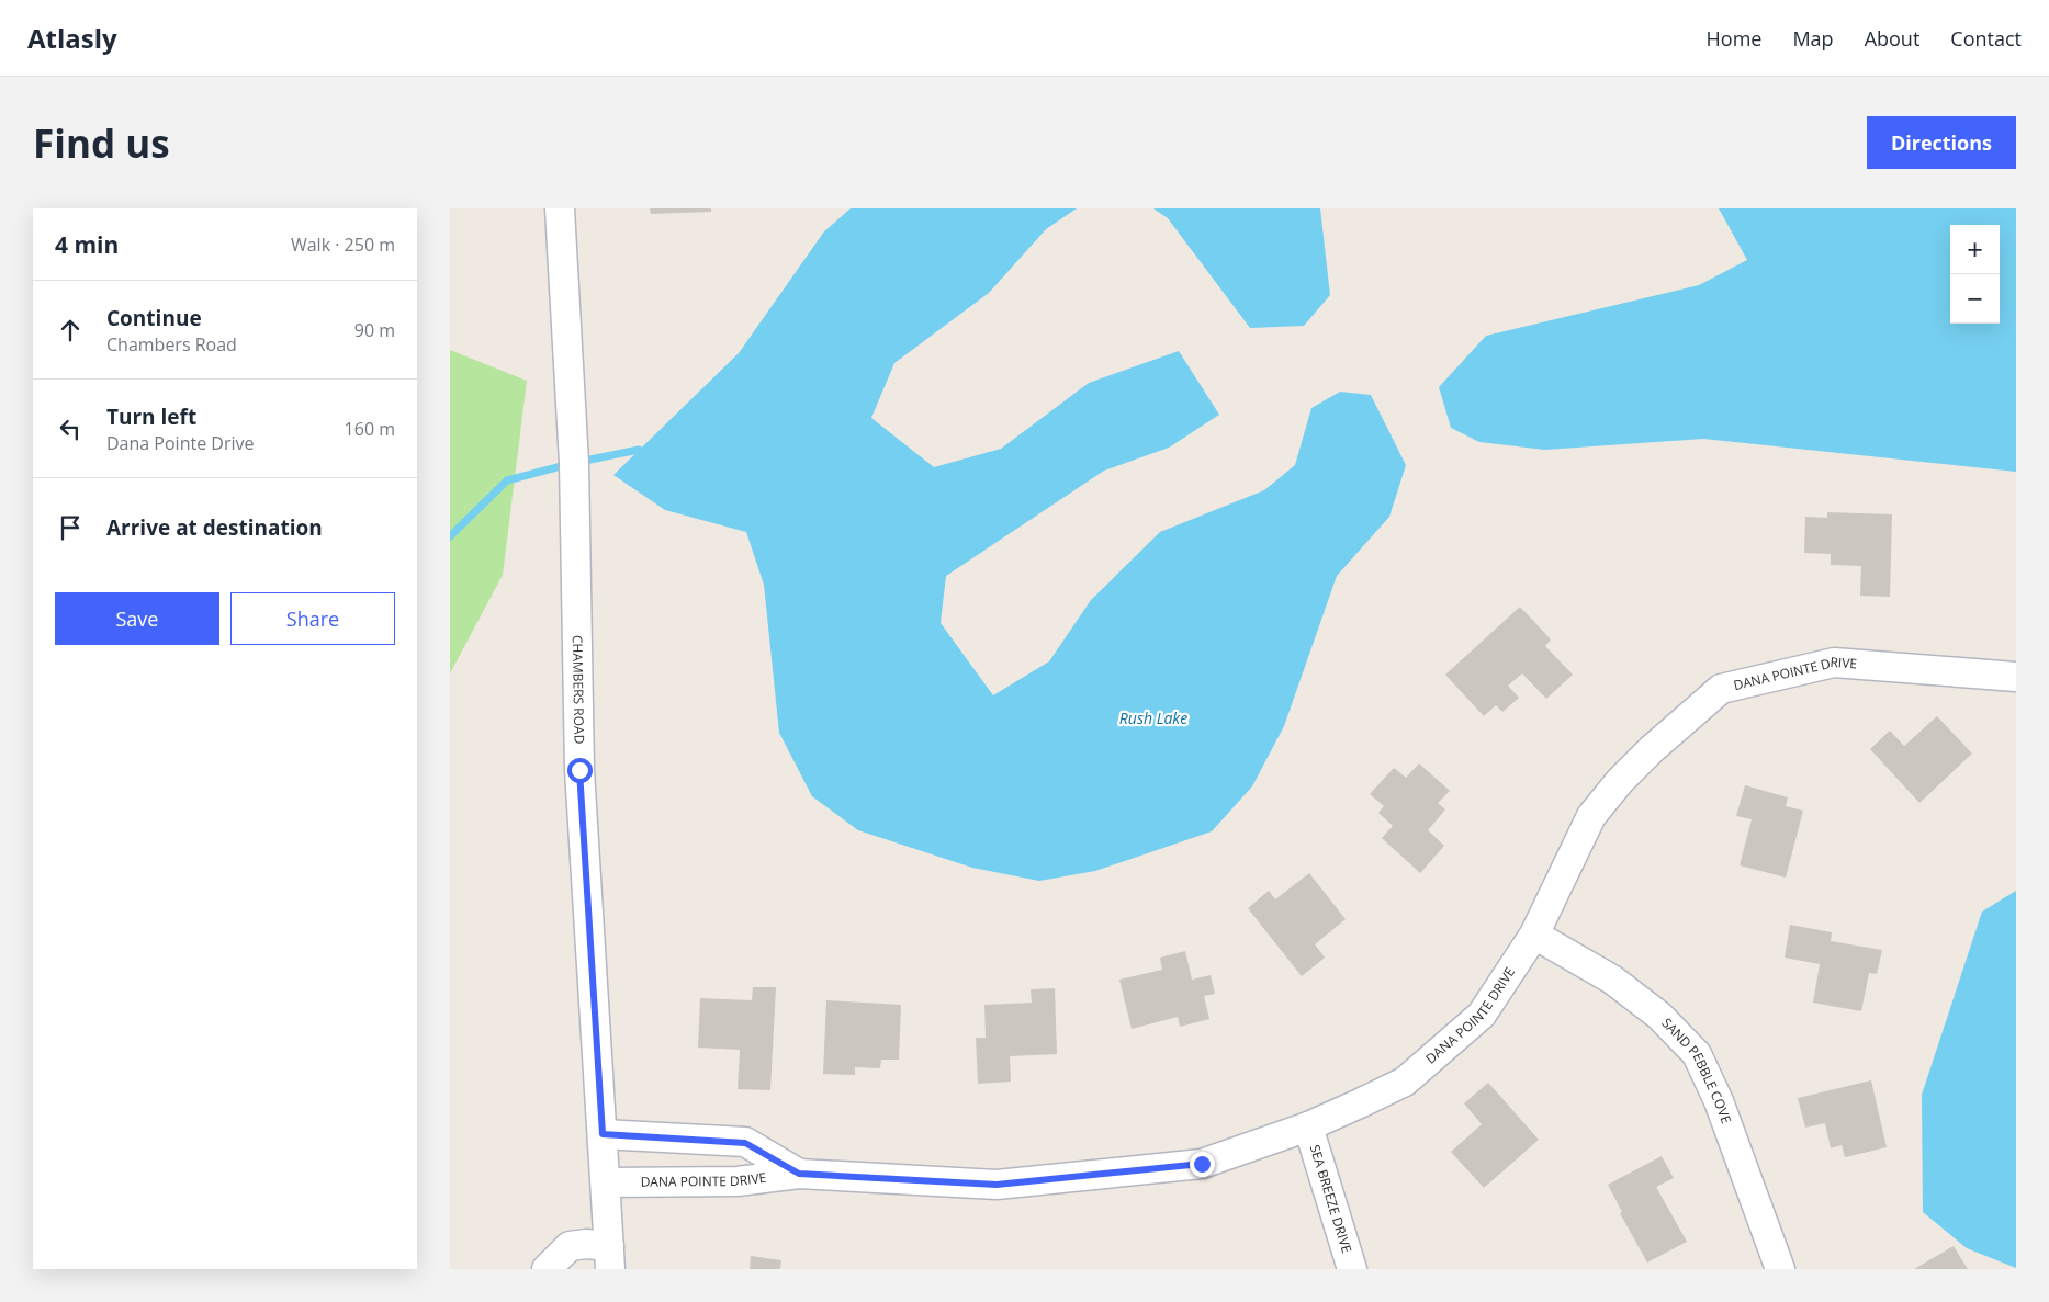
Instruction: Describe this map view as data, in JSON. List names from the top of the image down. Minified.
{"streets":{"street":["DANA POINTE DRIVE","CHAMBERS ROAD","SAND PEBBLE COVE","SEA BREEZE DRIVE"]},"crossings":[["DANA POINTE DRIVE","CHAMBERS ROAD"],["DANA POINTE DRIVE","SAND PEBBLE COVE"],["DANA POINTE DRIVE","SEA BREEZE DRIVE"]],"water":["Rush Lake"],"page":{"header":"Atlasly","nav":["Home","Map","About","Contact"],"buttons":["Directions",["Save","Share"]],"title":"Find us","heading":["4 min","Walk · 250 m"],"map_buttons":["+","−"],"list":[["Continue","Chambers Road","90 m"],["Turn left","Dana Pointe Drive","160 m"],"Arrive at destination"]}}
